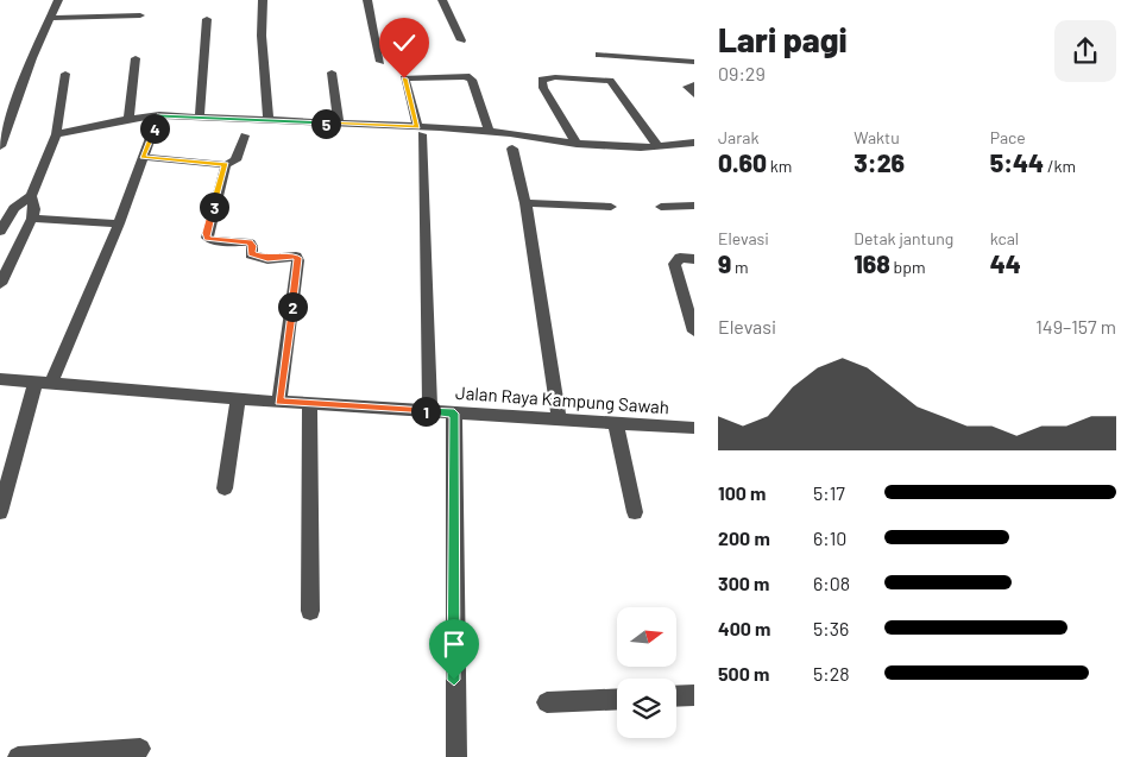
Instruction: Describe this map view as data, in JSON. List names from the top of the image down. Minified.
{"streets":{"street":["Jalan Raya Kampung Sawah"]},"north":"right","page":{"heading":["Lari pagi","09:29"],"stats":[["Jarak","0.60 km"],["Waktu","3:26"],["Pace","5:44 /km"],["Elevasi","9 m"],["Detak jantung","168 bpm"],["kcal","44"]],"pins":["5","4","3","2","1"],"chart":["Elevasi","149–157 m"],"list":[{"name":"100 m","note":"5:17"},{"name":"200 m","note":"6:10"},{"name":"300 m","note":"6:08"},{"name":"400 m","note":"5:36"},{"name":"500 m","note":"5:28"}]}}
